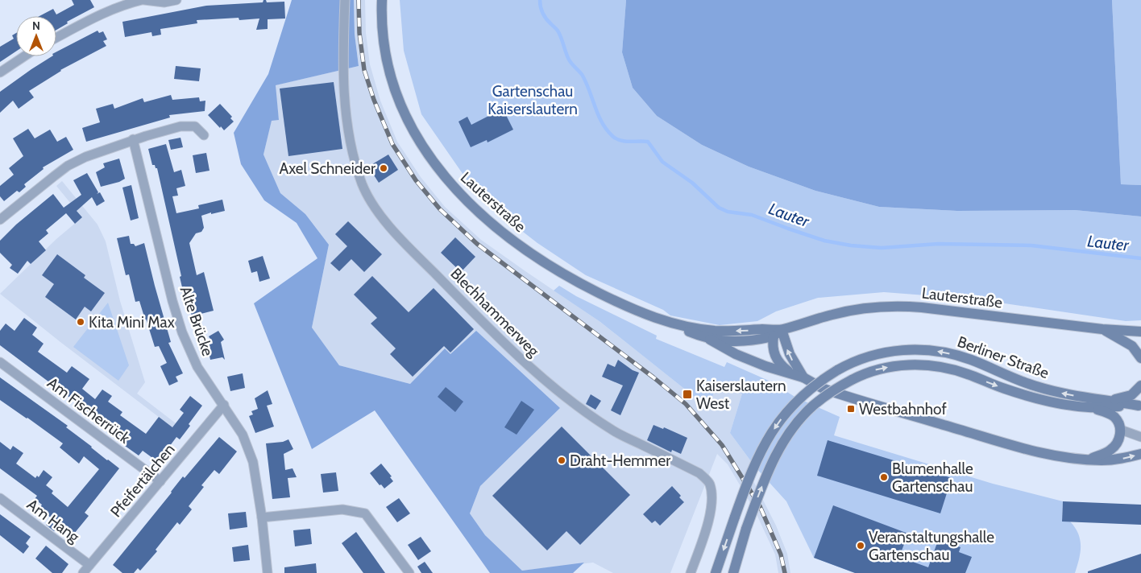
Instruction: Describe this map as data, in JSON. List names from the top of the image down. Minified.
{"streets":{"main road":["Lauterstraße","Berliner Straße"],"street":["Blechhammerweg","Alte Brücke","Am Fischerrück","Pfeifertälchen","Am Hang"]},"crossings":[["Alte Brücke","Pfeifertälchen"],["Am Fischerrück","Pfeifertälchen"],["Pfeifertälchen","Am Hang"]],"water":["Lauter"],"parks":["Gartenschau Kaiserslautern"],"places":{"other":["Axel Schneider","Kita Mini Max","Draht-Hemmer","Blumenhalle Gartenschau","Veranstaltungshalle Gartenschau"],"transit":["Kaiserslautern West","Westbahnhof"]},"north":"top"}
